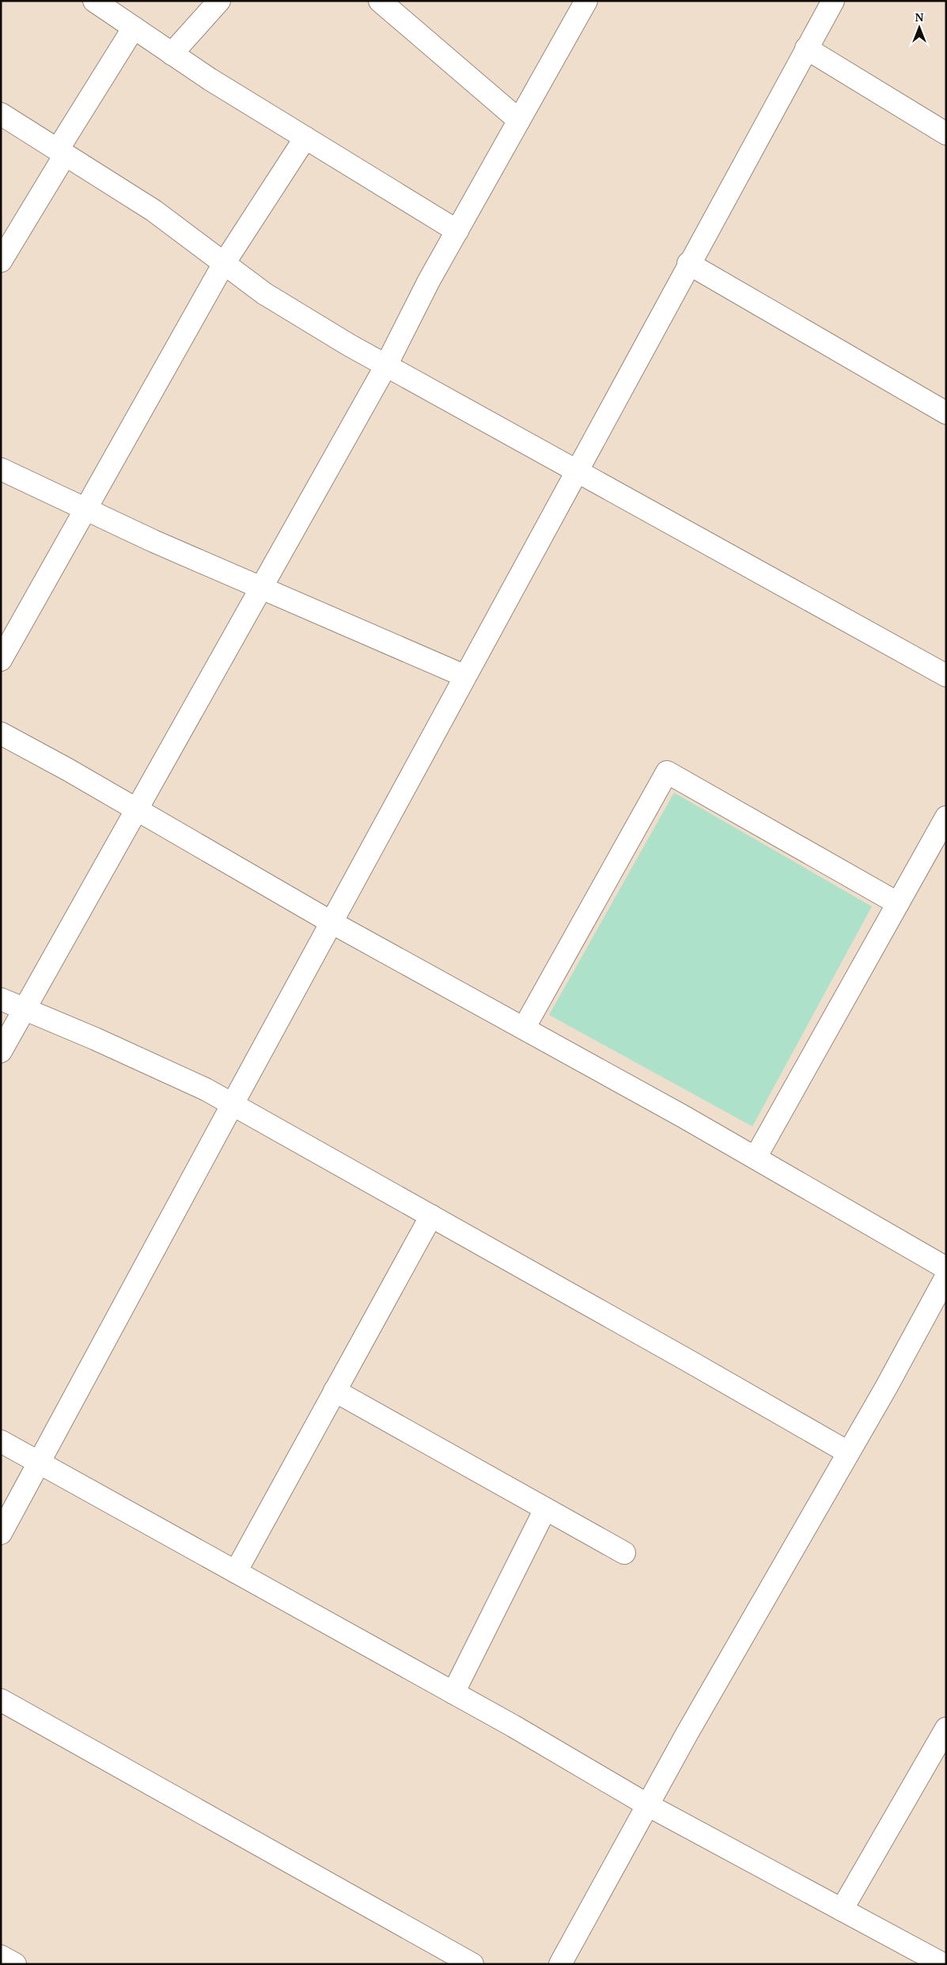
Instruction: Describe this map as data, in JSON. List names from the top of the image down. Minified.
{"north":"top"}
